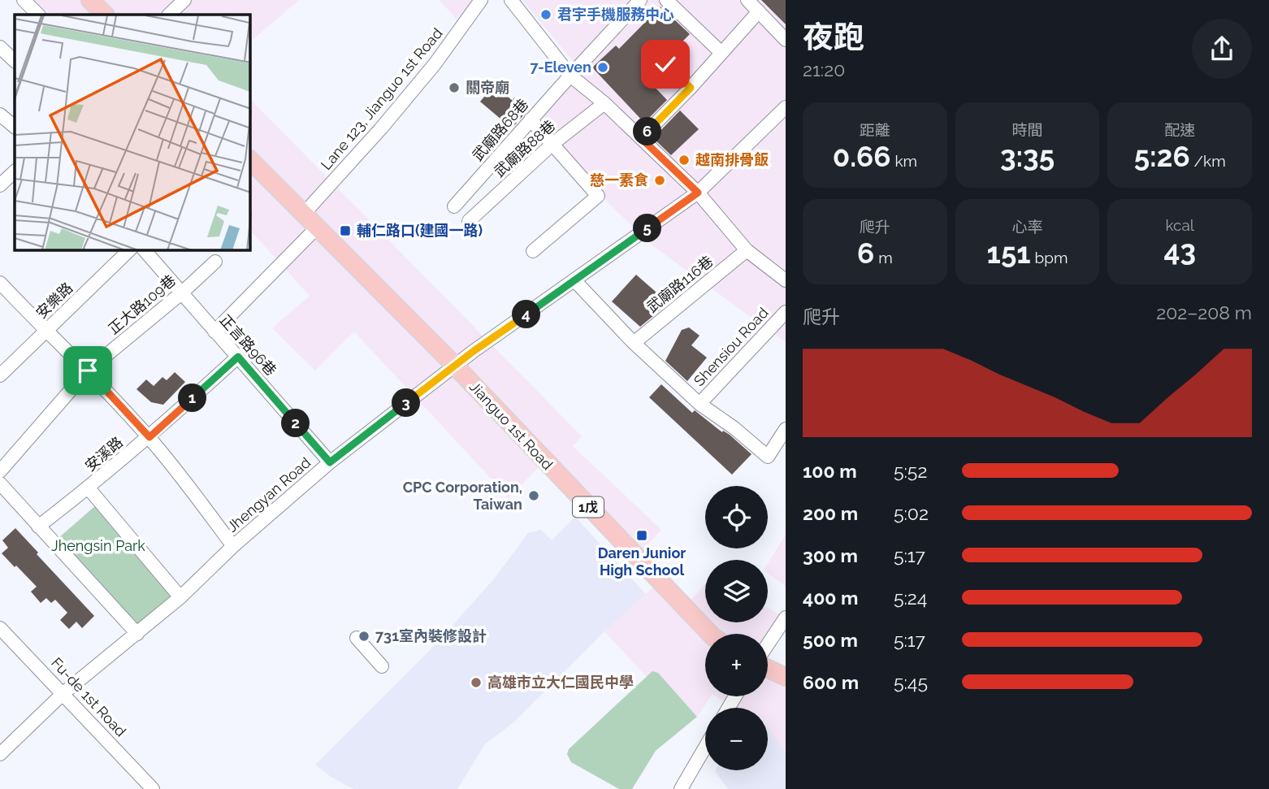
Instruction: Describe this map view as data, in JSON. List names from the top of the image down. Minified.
{"streets":{"main road":["Jianguo 1st Road","1戊"],"street":["Lane 123, Jianguo 1st Road","武廟路68巷","武廟路88巷","武廟路116巷","安樂路","正大路109巷","正言路96巷","Shensiou Road","安溪路","Jhengyan Road","Fu-de 1st Road"]},"crossings":[["Lane 123, Jianguo 1st Road","Jianguo 1st Road"],["正大路109巷","正言路96巷"],["正言路96巷","安溪路"],["正言路96巷","Jhengyan Road"],["Jianguo 1st Road","Jhengyan Road"],["Jhengyan Road","Fu-de 1st Road"]],"parks":["Jhengsin Park"],"places":{"other":["君宇手機服務中心","7-Eleven","關帝廟","越南排骨飯","慈一素食","CPC Corporation, Taiwan","731室內裝修設計","高雄市立大仁國民中學"],"transit":["輔仁路口(建國一路)","Daren Junior High School"]},"page":{"heading":["夜跑","21:20"],"stats":[["距離","0.66 km"],["時間","3:35"],["配速","5:26 /km"],["爬升","6 m"],["心率","151 bpm"],["kcal","43"]],"pins":["6","5","4","1","3","2"],"chart":["爬升","202–208 m"],"list":[{"name":"100 m","note":"5:52"},{"name":"200 m","note":"5:02"},{"name":"300 m","note":"5:17"},{"name":"400 m","note":"5:24"},{"name":"500 m","note":"5:17"},{"name":"600 m","note":"5:45"}],"map_buttons":["+","−"]}}
